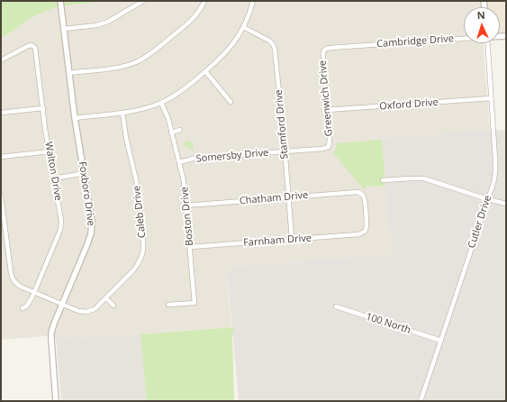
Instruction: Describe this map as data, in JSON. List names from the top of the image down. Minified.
{"streets":{"street":["Cambridge Drive","Greenwich Drive","Oxford Drive","Stamford Drive","Somersby Drive","Walton Drive","Foxboro Drive","Chatham Drive","Caleb Drive","Boston Drive","Cutler Drive","Farnham Drive","100 North"]},"crossings":[["Cambridge Drive","Greenwich Drive"],["Greenwich Drive","Oxford Drive"],["Greenwich Drive","Somersby Drive"],["Oxford Drive","Cutler Drive"],["Stamford Drive","Somersby Drive"],["Stamford Drive","Chatham Drive"],["Stamford Drive","Farnham Drive"],["Somersby Drive","Boston Drive"],["Foxboro Drive","Caleb Drive"],["Chatham Drive","Boston Drive"],["Chatham Drive","Farnham Drive"],["Boston Drive","Farnham Drive"],["Cutler Drive","100 North"]],"north":"top"}
